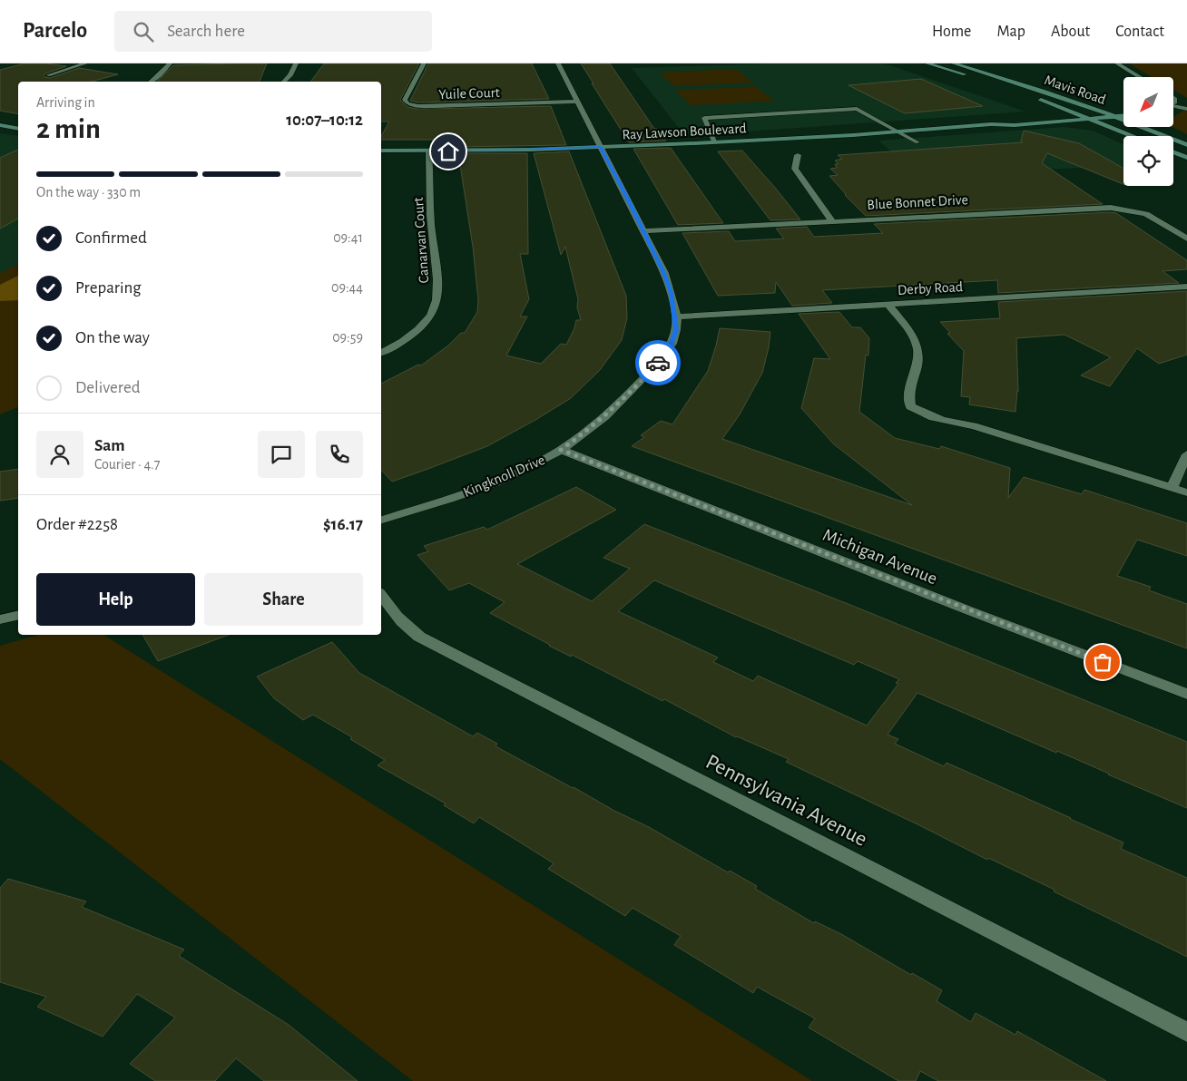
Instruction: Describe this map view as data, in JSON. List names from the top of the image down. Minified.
{"streets":{"street":["Mavis Road","Yuile Court","Ray Lawson Boulevard","Blue Bonnet Drive","Canarvan Court","Derby Road","Kingknoll Drive","Michigan Avenue","Pennsylvania Avenue"]},"crossings":[["Mavis Road","Ray Lawson Boulevard"],["Yuile Court","Kingknoll Drive"],["Ray Lawson Boulevard","Canarvan Court"],["Ray Lawson Boulevard","Kingknoll Drive"],["Blue Bonnet Drive","Kingknoll Drive"],["Derby Road","Kingknoll Drive"],["Kingknoll Drive","Michigan Avenue"]],"north":"bottom left","page":{"header":"Parcelo","search":"Search here","nav":["Home","Map","About","Contact"],"heading":["2 min","Arriving in","10:07–10:12"],"panel":["Sam","Courier · 4.7","Order #2258","$16.17"],"bar":"On the way · 330 m","list":[["Confirmed","09:41"],["Preparing","09:44"],["On the way","09:59"],"Delivered"],"buttons":["Help","Share"]}}
